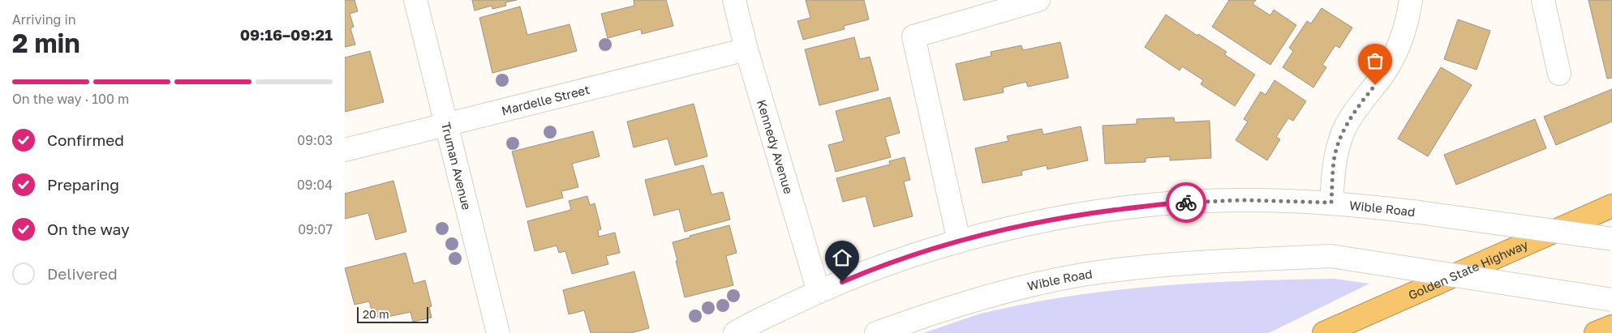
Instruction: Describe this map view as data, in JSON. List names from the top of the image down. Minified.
{"streets":{"highway":["Golden State Highway"],"street":["Mardelle Street","Kennedy Avenue","Truman Avenue","Wible Road"]},"crossings":[["Mardelle Street","Kennedy Avenue"],["Mardelle Street","Truman Avenue"],["Kennedy Avenue","Wible Road"]],"scale_bar":"20 m","page":{"heading":["2 min","Arriving in","09:16–09:21"],"bar":"On the way · 100 m","list":[["Confirmed","09:03"],["Preparing","09:04"],["On the way","09:07"],"Delivered"],"scale":"20 m"}}
